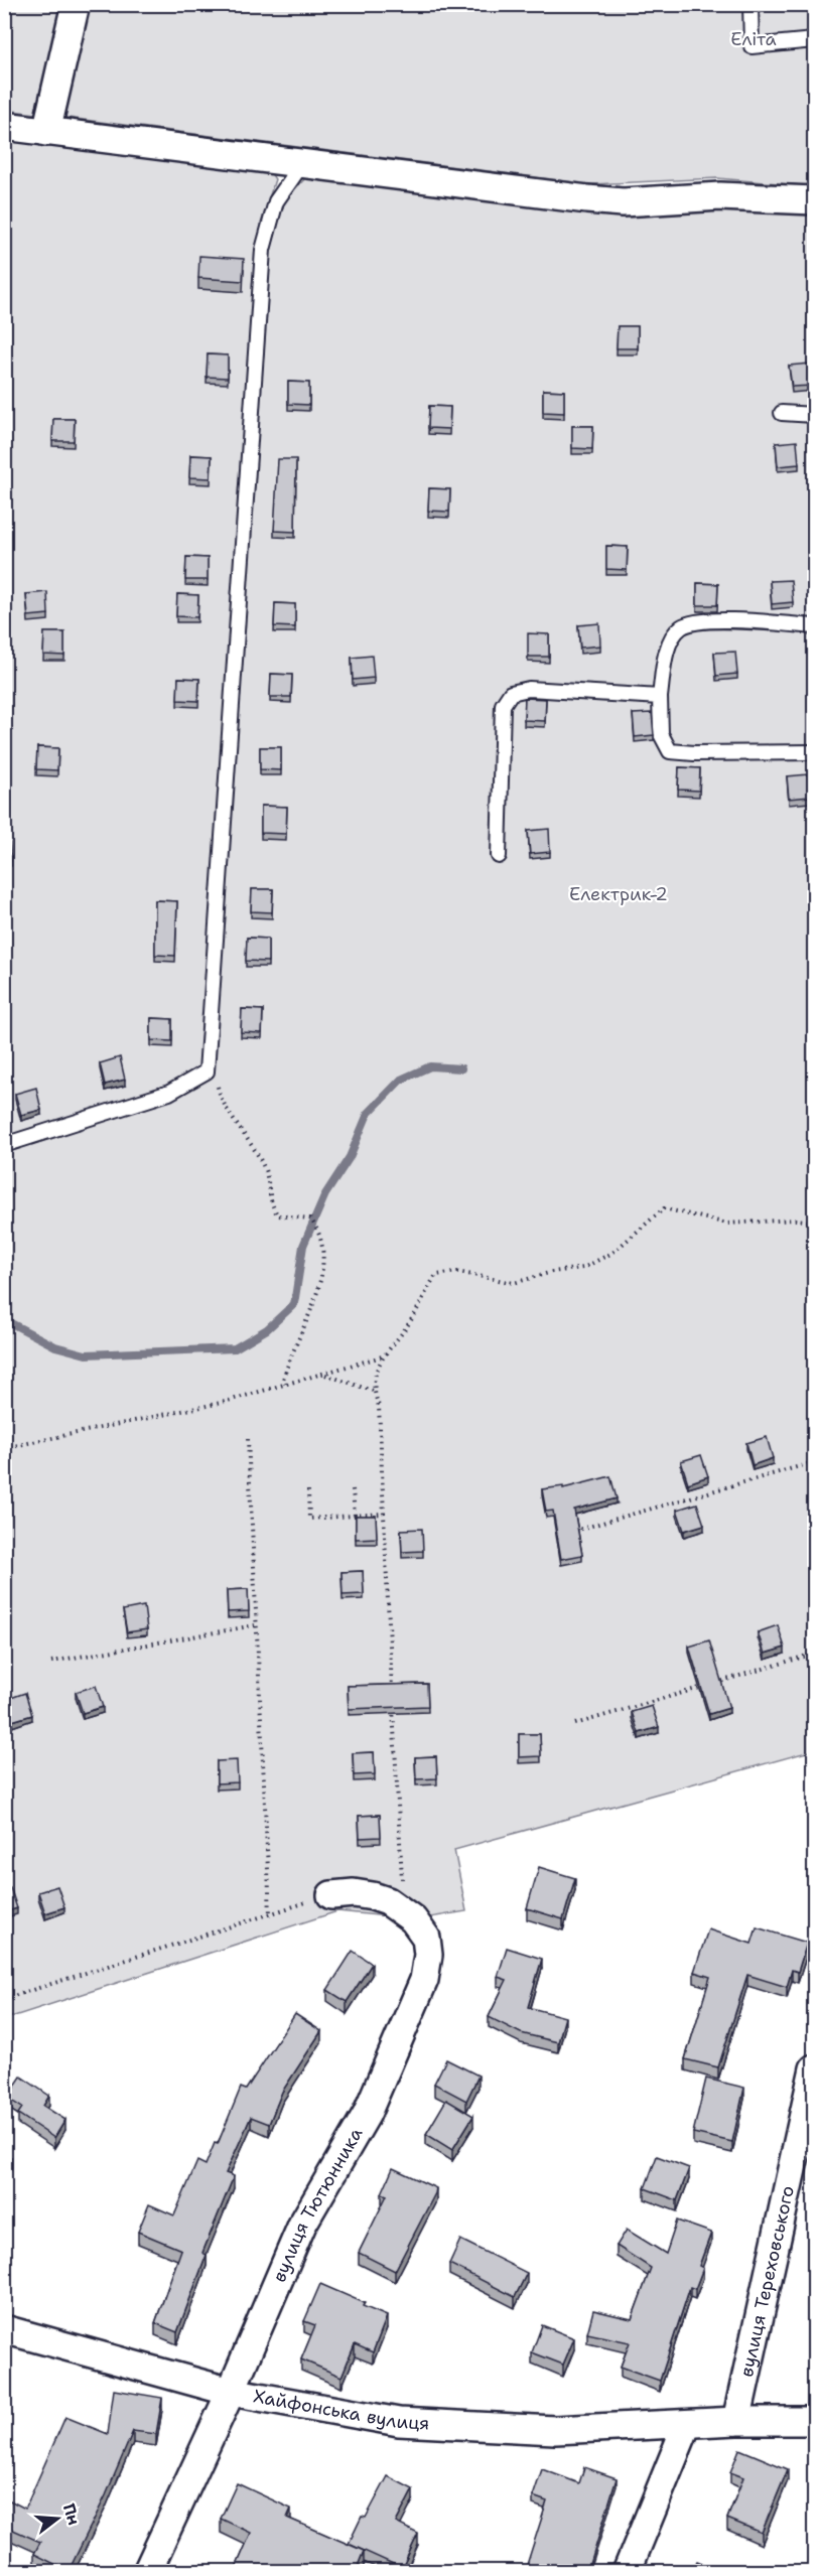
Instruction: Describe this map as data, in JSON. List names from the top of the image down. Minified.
{"streets":{"street":["вулиця Тютюнника","вулиця Тереховського","Хайфонська вулиця"]},"crossings":[["вулиця Тютюнника","Хайфонська вулиця"]],"parks":["Еліта","Електрик-2"],"north":"right"}
